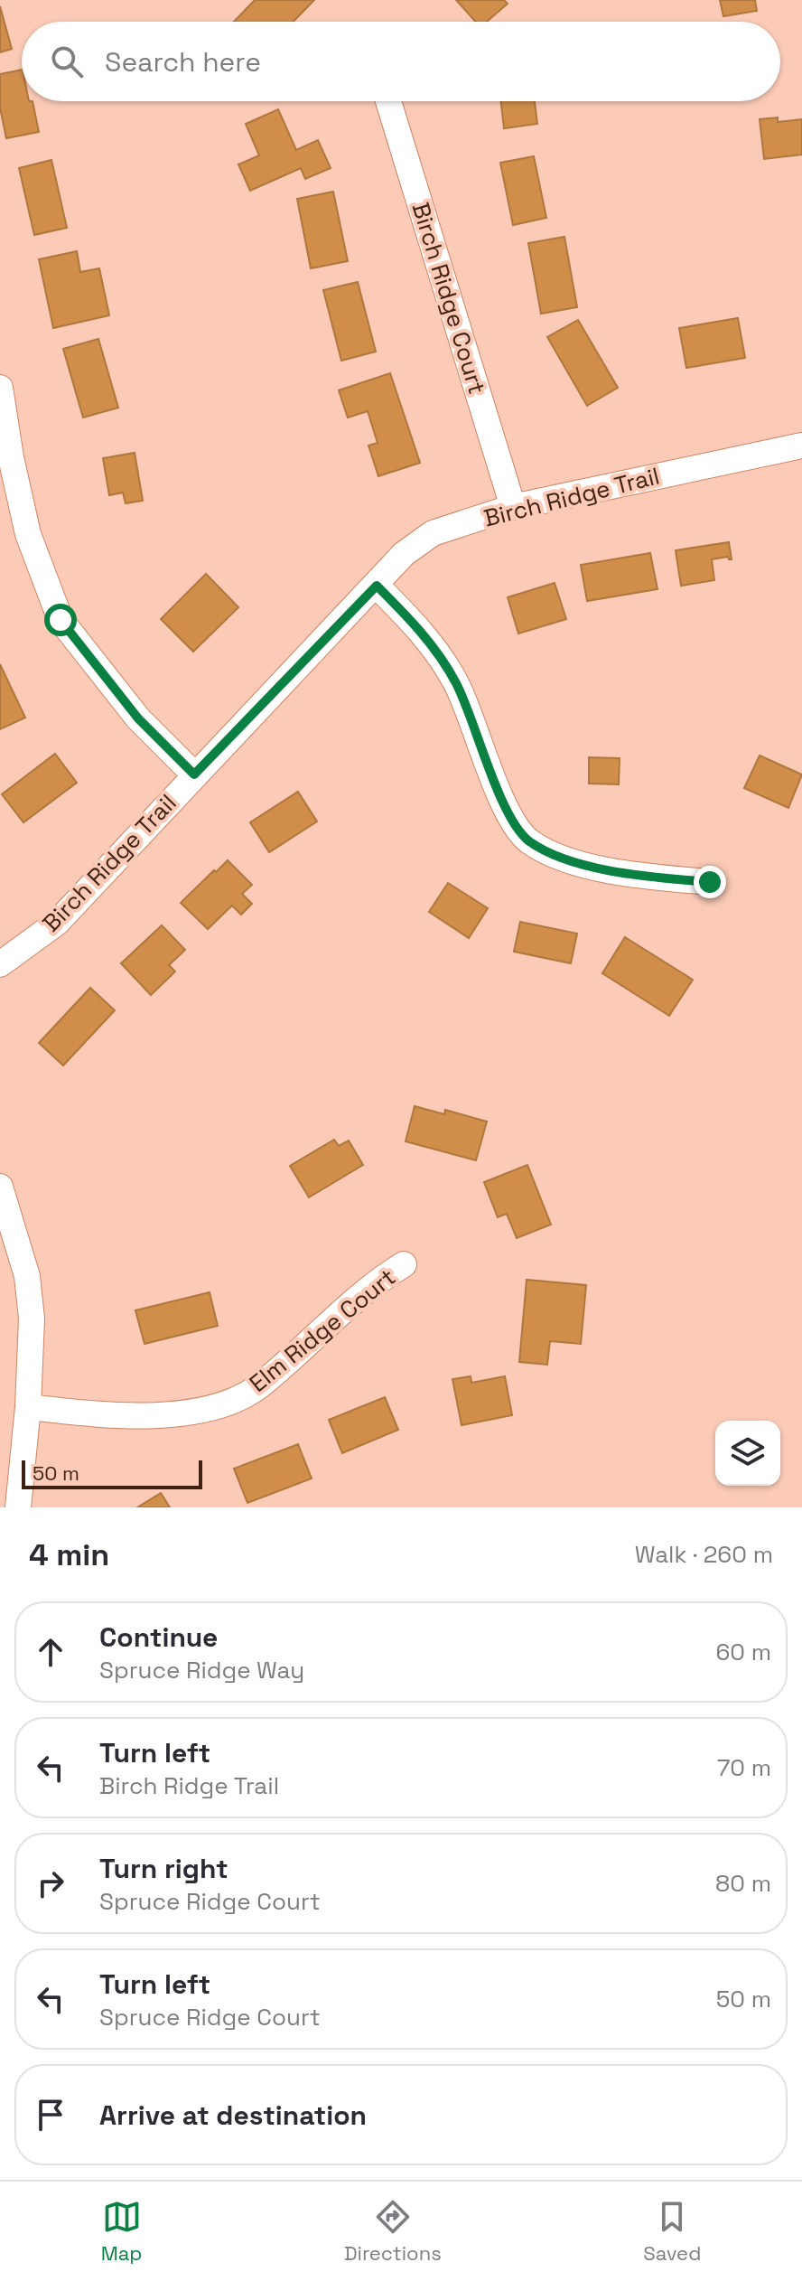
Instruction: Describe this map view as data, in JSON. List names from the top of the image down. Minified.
{"streets":{"street":["Birch Ridge Court","Birch Ridge Trail","Elm Ridge Court"]},"crossings":[["Birch Ridge Court","Birch Ridge Trail"]],"scale_bar":"50 m","page":{"search":"Search here","scale":"50 m","heading":["4 min","Walk · 260 m"],"list":[["Continue","Spruce Ridge Way","60 m"],["Turn left","Birch Ridge Trail","70 m"],["Turn right","Spruce Ridge Court","80 m"],["Turn left","Spruce Ridge Court","50 m"],"Arrive at destination"],"nav":["Map","Directions","Saved"]}}
